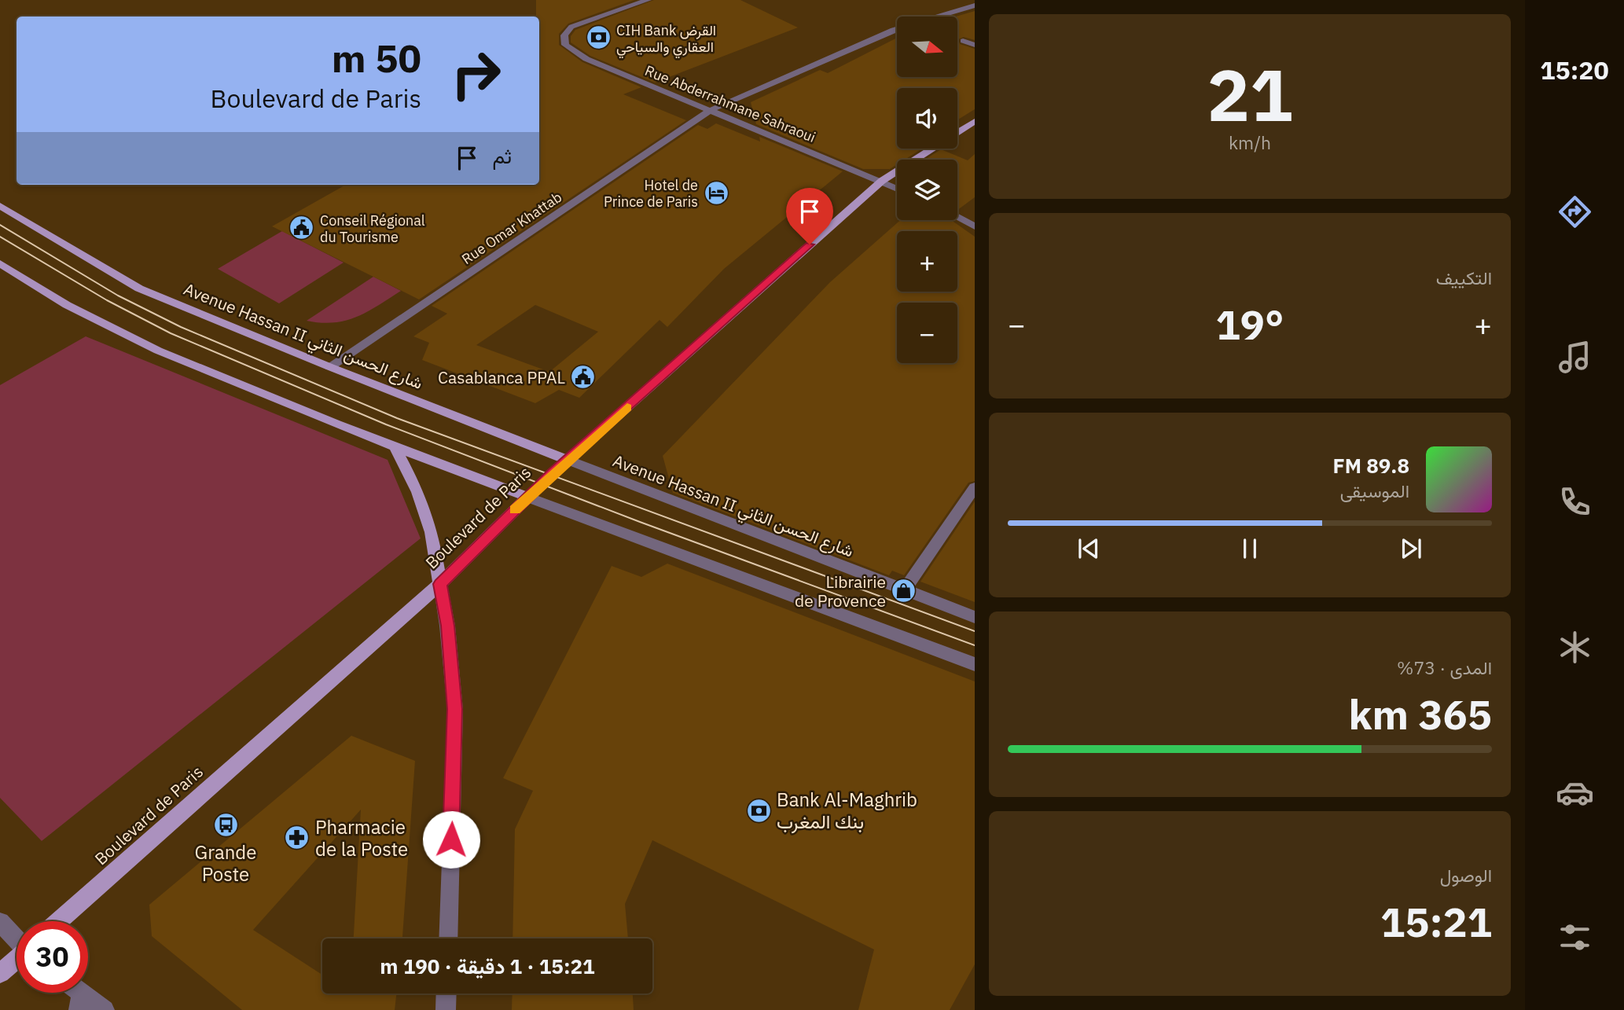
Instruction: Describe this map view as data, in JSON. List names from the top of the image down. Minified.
{"streets":{"main road":["Avenue Hassan II شارع الحسن الثاني","Boulevard de Paris"],"street":["Rue Abderrahmane Sahraoui","Rue Omar Khattab"]},"crossings":[["Rue Abderrahmane Sahraoui","Rue Omar Khattab"],["Rue Abderrahmane Sahraoui","Boulevard de Paris"],["Rue Omar Khattab","Avenue Hassan II شارع الحسن الثاني"],["Avenue Hassan II شارع الحسن الثاني","Boulevard de Paris"]],"places":{"bank":["CIH Bank القرض العقاري والسياحي","Bank Al-Maghrib بنك المغرب"],"hotel":["Hotel de Prince de Paris"],"public building":["Conseil Régional du Tourisme","Casablanca PPAL"],"shop":["Librairie de Provence"],"bus stop":["Grande Poste"],"pharmacy":["Pharmacie de la Poste"]},"north":"right","page":{"tabs":"15:20","tile":[["21","km/h"],"التكييف",["المدى · 73%","365 km"],["الوصول","15:21"]],"map_buttons":["+","−"],"turn":["50 m","Boulevard de Paris"],"then":"ثم","heat":["−","19°","+"],"song":["89.8 FM","الموسيقى"],"limit":"30","trip":"15:21 · 1 دقيقة · 190 m"}}
